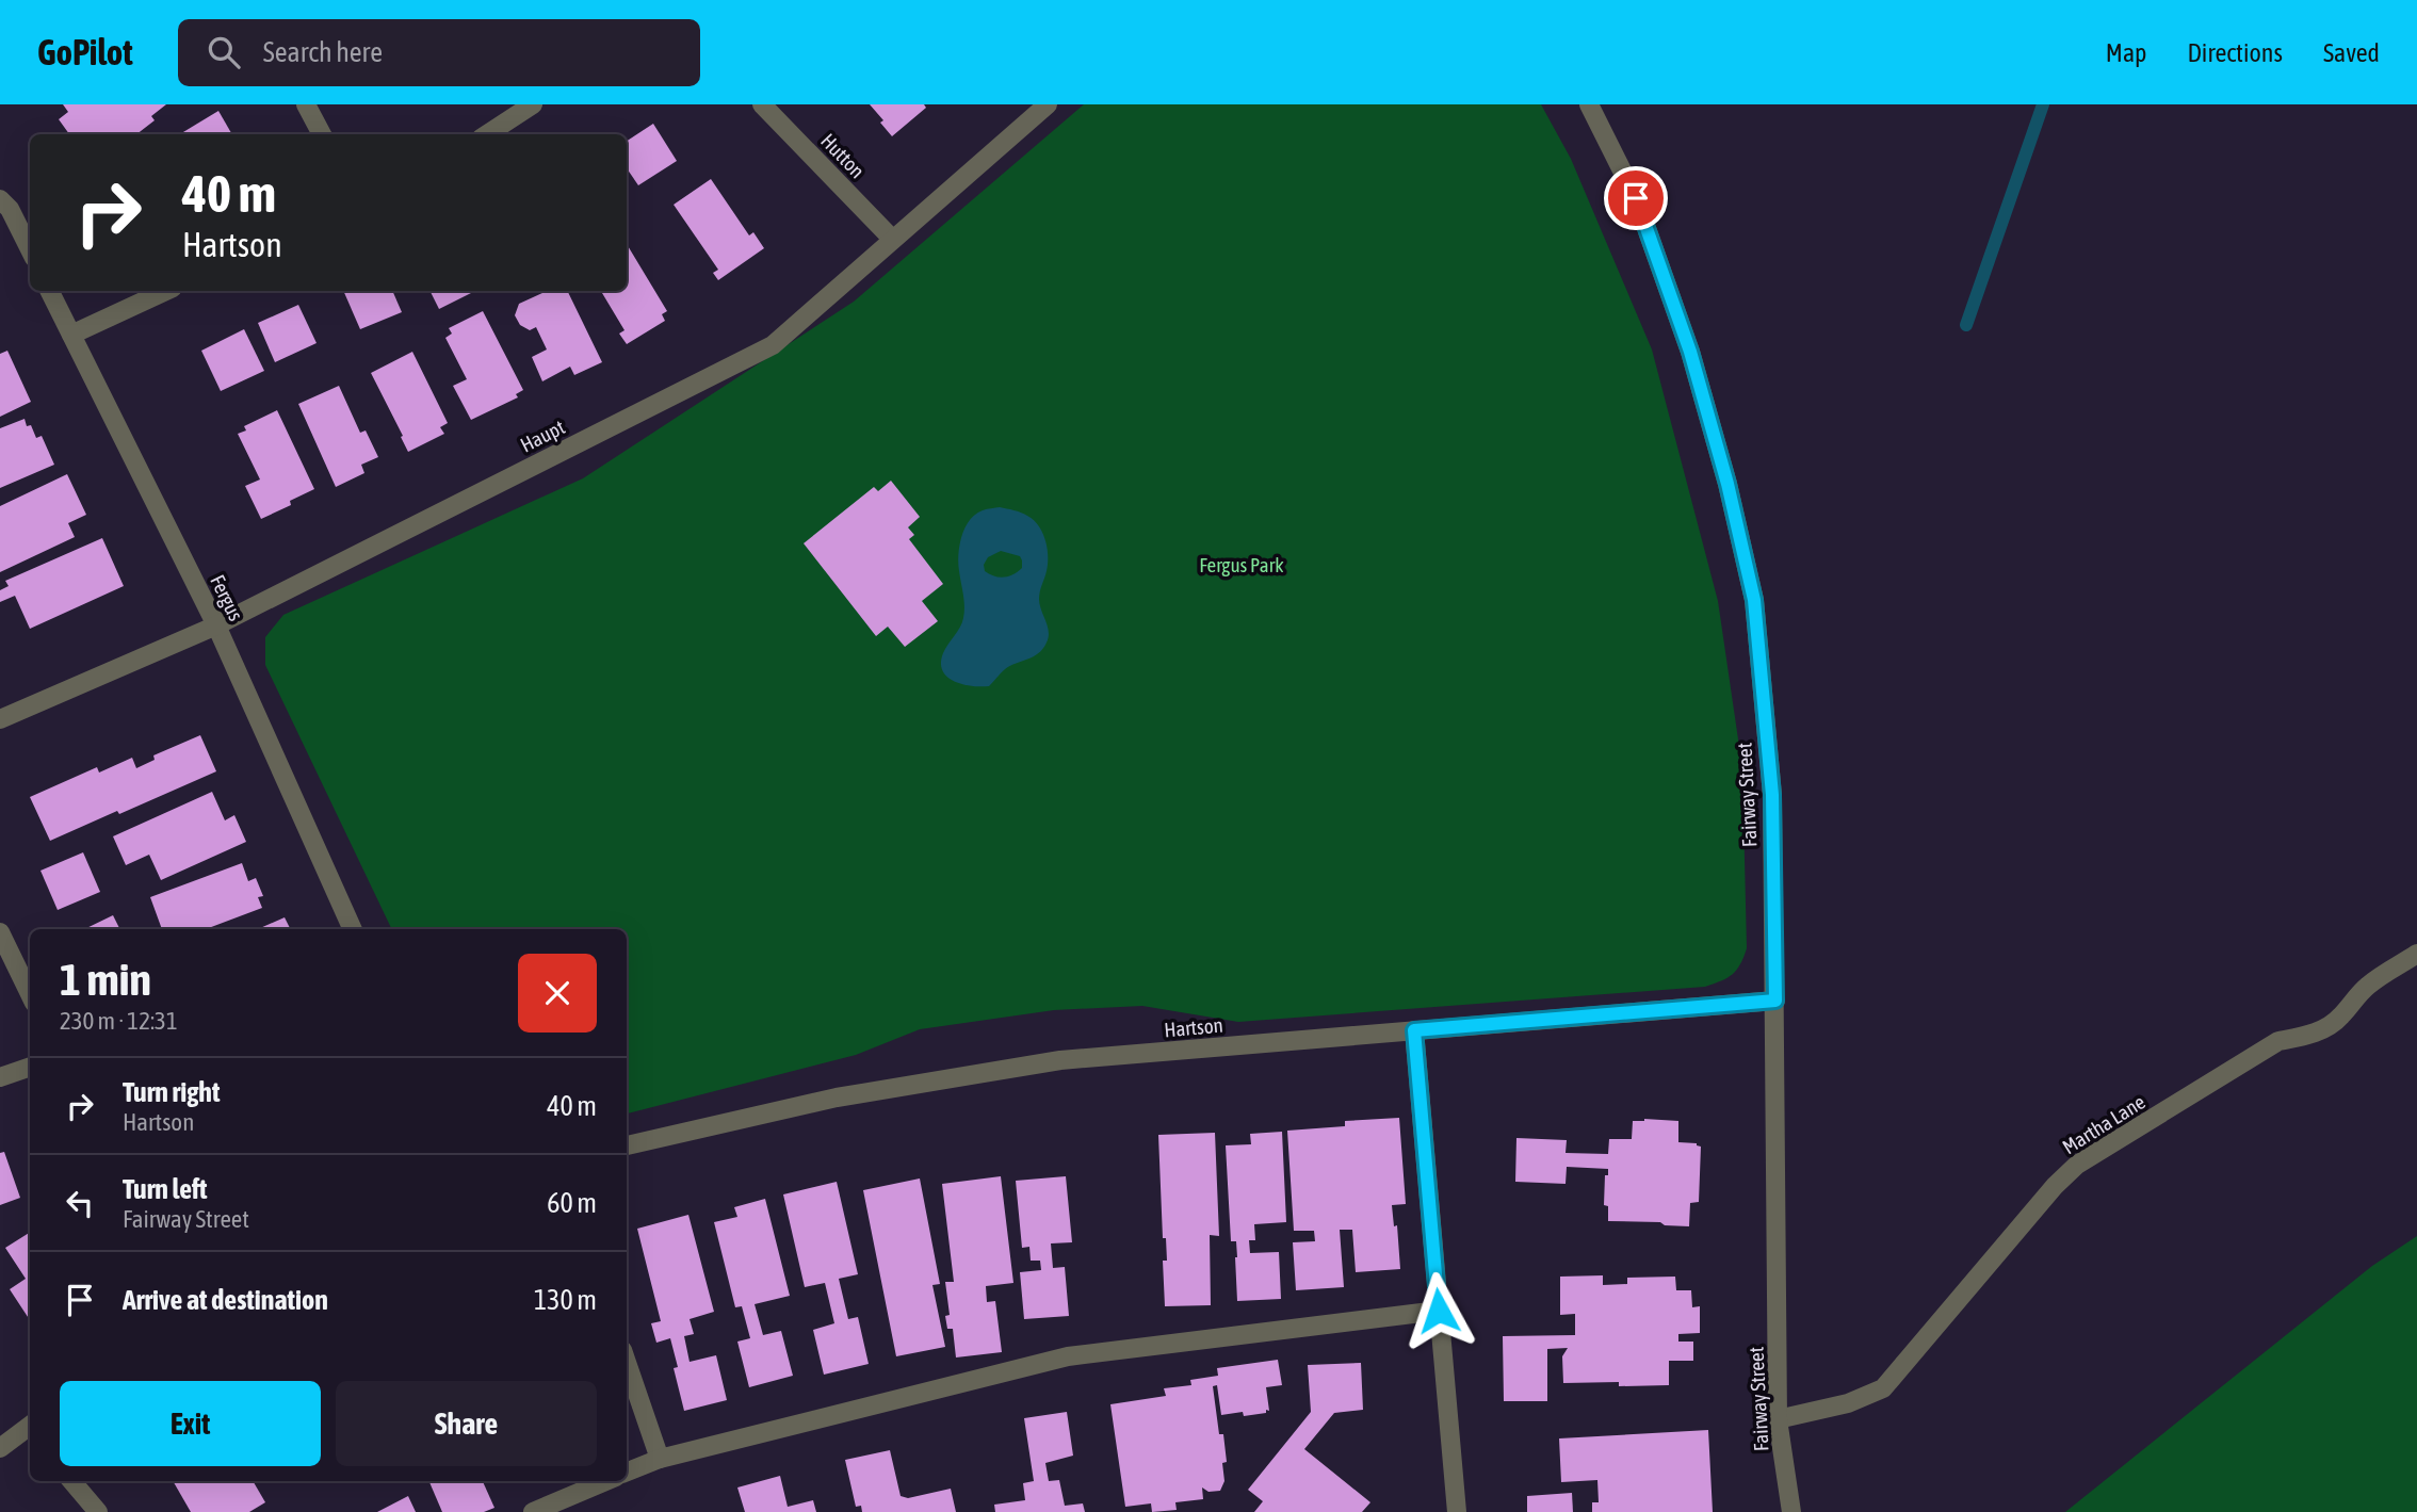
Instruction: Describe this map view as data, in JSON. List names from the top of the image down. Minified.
{"streets":{"street":["Hutton","Haupt","Fergus","Fairway Street","Hartson","Martha Lane"]},"crossings":[["Hutton","Haupt"],["Haupt","Fergus"],["Fairway Street","Hartson"],["Fairway Street","Martha Lane"]],"parks":["Fergus Park"],"page":{"header":"GoPilot","search":"Search here","nav":["Map","Directions","Saved"],"turn":["40 m","Hartson"],"heading":["1 min","230 m · 12:31"],"list":[{"name":"Turn right","note":"Hartson","value":"40 m"},{"name":"Turn left","note":"Fairway Street","value":"60 m"},{"name":"Arrive at destination","value":"130 m"}],"buttons":["Exit","Share"]}}
